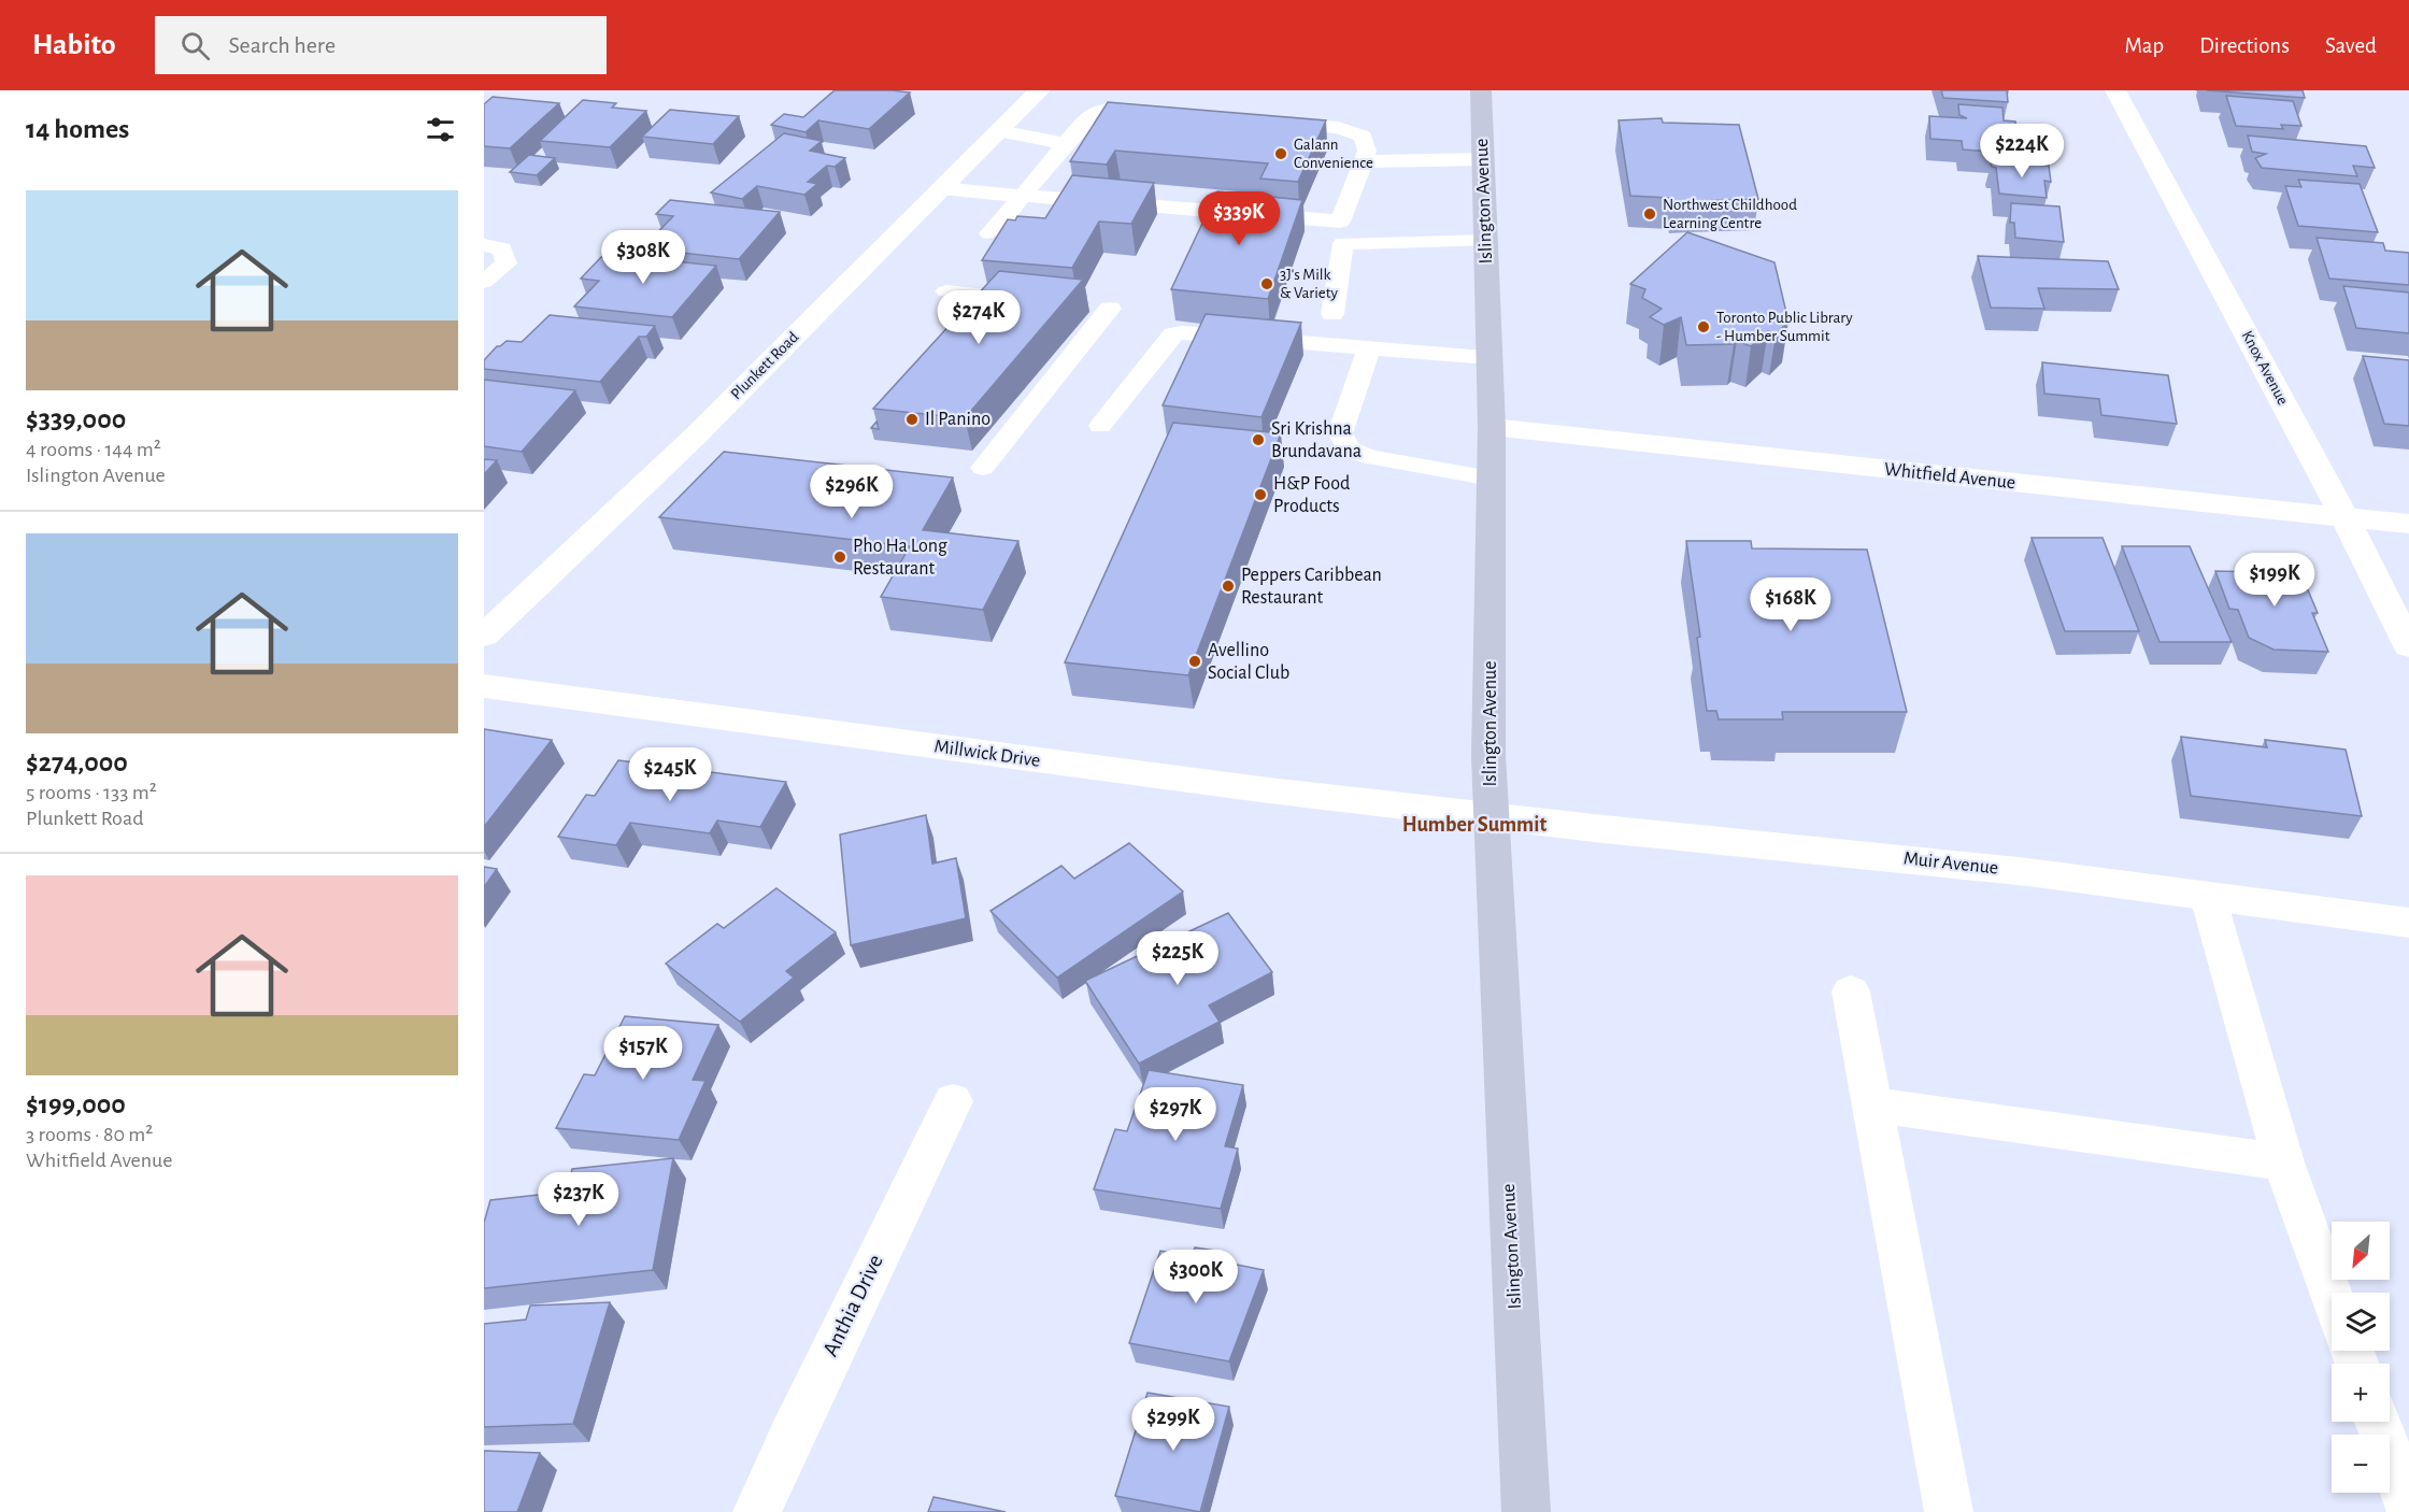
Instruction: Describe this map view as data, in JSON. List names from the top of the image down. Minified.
{"streets":{"main road":["Islington Avenue"],"street":["Plunkett Road","Knox Avenue","Whitfield Avenue","Millwick Drive","Muir Avenue","Anthia Drive"]},"crossings":[["Islington Avenue","Whitfield Avenue"],["Islington Avenue","Millwick Drive"],["Islington Avenue","Muir Avenue"],["Knox Avenue","Whitfield Avenue"],["Millwick Drive","Muir Avenue"]],"districts":["Humber Summit"],"places":["Galann Convenience","Northwest Childhood Learning Centre","3J's Milk & Variety","Toronto Public Library - Humber Summit","Il Panino","Sri Krishna Brundavana","H&P Food Products","Pho Ha Long Restaurant","Peppers Caribbean Restaurant","Avellino Social Club"],"north":"bottom left","page":{"header":"Habito","search":"Search here","nav":["Map","Directions","Saved"],"heading":"14 homes","price":["$224K","$339K","$308K","$274K","$296K","$199K","$168K","$245K","$225K","$157K","$297K","$237K","$300K","$299K"],"list":[{"name":"$339,000","note":"4 rooms · 144 m² · Islington Avenue"},{"name":"$274,000","note":"5 rooms · 133 m² · Plunkett Road"},{"name":"$199,000","note":"3 rooms · 80 m² · Whitfield Avenue"}],"map_buttons":["+","−"]}}
